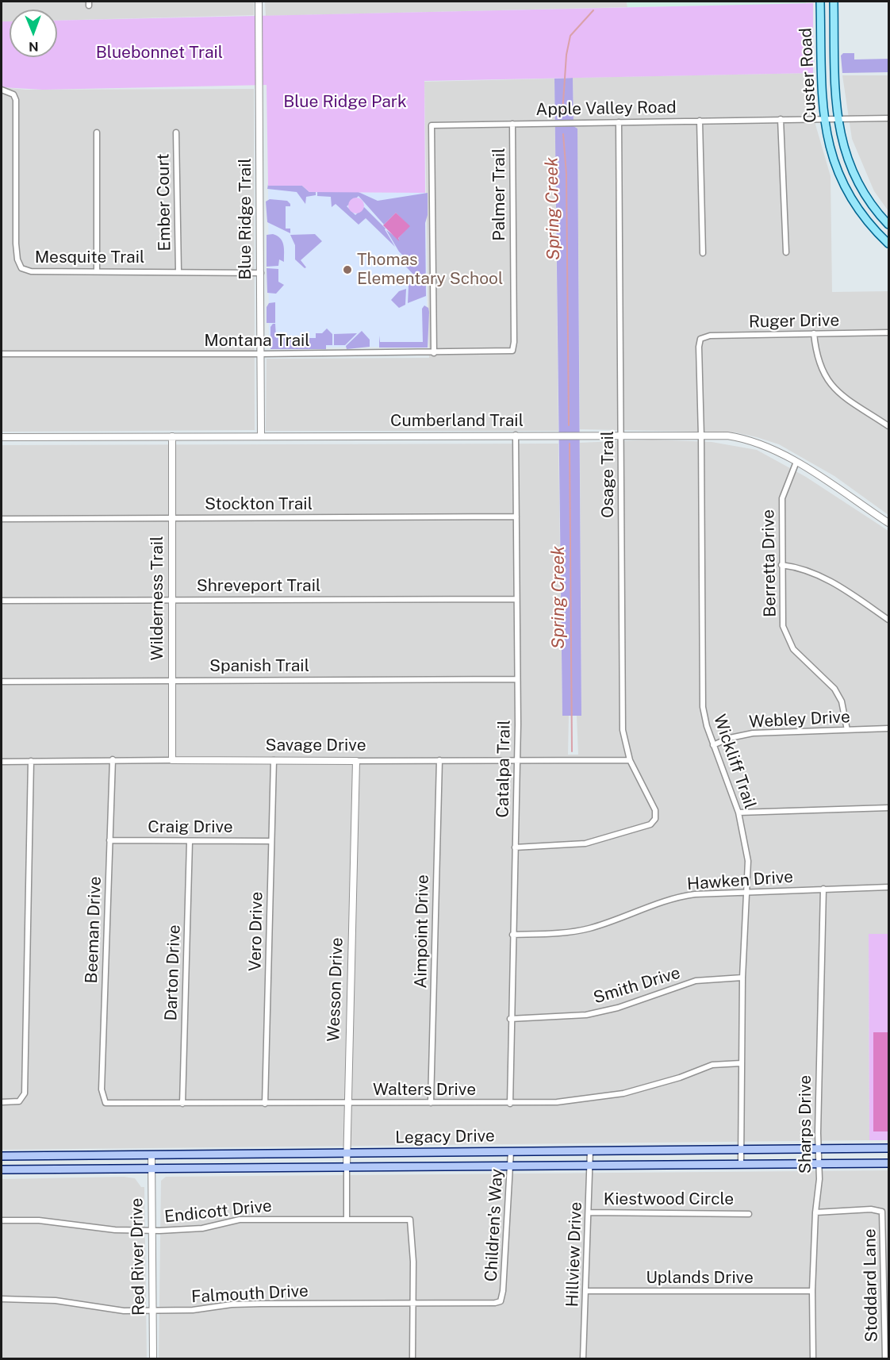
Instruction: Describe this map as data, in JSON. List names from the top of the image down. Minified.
{"streets":{"main road":["Custer Road","Legacy Drive"],"street":["Apple Valley Road","Palmer Trail","Ember Court","Blue Ridge Trail","Mesquite Trail","Ruger Drive","Montana Trail","Cumberland Trail","Osage Trail","Stockton Trail","Berretta Drive","Shreveport Trail","Wilderness Trail","Spanish Trail","Webley Drive","Savage Drive","Wickliff Trail","Catalpa Trail","Craig Drive","Hawken Drive","Beeman Drive","Vero Drive","Aimpoint Drive","Darton Drive","Smith Drive","Wesson Drive","Walters Drive","Sharps Drive","Kiestwood Circle","Endicott Drive","Children's Way","Hillview Drive","Red River Drive","Uplands Drive","Stoddard Lane","Falmouth Drive"]},"crossings":[["Custer Road","Apple Valley Road"],["Apple Valley Road","Palmer Trail"],["Apple Valley Road","Montana Trail"],["Apple Valley Road","Osage Trail"],["Palmer Trail","Montana Trail"],["Ember Court","Mesquite Trail"],["Blue Ridge Trail","Mesquite Trail"],["Blue Ridge Trail","Montana Trail"],["Blue Ridge Trail","Cumberland Trail"],["Ruger Drive","Wickliff Trail"],["Cumberland Trail","Osage Trail"],["Cumberland Trail","Berretta Drive"],["Cumberland Trail","Wilderness Trail"],["Cumberland Trail","Wickliff Trail"],["Cumberland Trail","Catalpa Trail"],["Osage Trail","Savage Drive"],["Osage Trail","Catalpa Trail"],["Stockton Trail","Wilderness Trail"],["Stockton Trail","Catalpa Trail"],["Berretta Drive","Webley Drive"],["Shreveport Trail","Wilderness Trail"],["Shreveport Trail","Catalpa Trail"],["Wilderness Trail","Spanish Trail"],["Wilderness Trail","Savage Drive"],["Spanish Trail","Catalpa Trail"],["Webley Drive","Wickliff Trail"],["Savage Drive","Catalpa Trail"],["Savage Drive","Beeman Drive"],["Savage Drive","Vero Drive"],["Savage Drive","Aimpoint Drive"],["Savage Drive","Wesson Drive"],["Wickliff Trail","Hawken Drive"],["Wickliff Trail","Smith Drive"],["Wickliff Trail","Walters Drive"],["Wickliff Trail","Legacy Drive"],["Catalpa Trail","Hawken Drive"],["Catalpa Trail","Smith Drive"],["Catalpa Trail","Walters Drive"],["Craig Drive","Beeman Drive"],["Craig Drive","Vero Drive"],["Craig Drive","Darton Drive"],["Hawken Drive","Sharps Drive"],["Beeman Drive","Walters Drive"],["Vero Drive","Walters Drive"],["Aimpoint Drive","Walters Drive"],["Darton Drive","Walters Drive"],["Wesson Drive","Walters Drive"],["Wesson Drive","Legacy Drive"],["Wesson Drive","Endicott Drive"],["Sharps Drive","Legacy Drive"],["Sharps Drive","Uplands Drive"],["Sharps Drive","Stoddard Lane"],["Legacy Drive","Children's Way"],["Legacy Drive","Hillview Drive"],["Legacy Drive","Red River Drive"],["Kiestwood Circle","Hillview Drive"],["Endicott Drive","Red River Drive"],["Endicott Drive","Falmouth Drive"],["Children's Way","Falmouth Drive"],["Hillview Drive","Uplands Drive"],["Red River Drive","Falmouth Drive"]],"water":["Spring Creek"],"parks":["Bluebonnet Trail","Blue Ridge Park"],"places":["Thomas Elementary School"],"north":"bottom"}
